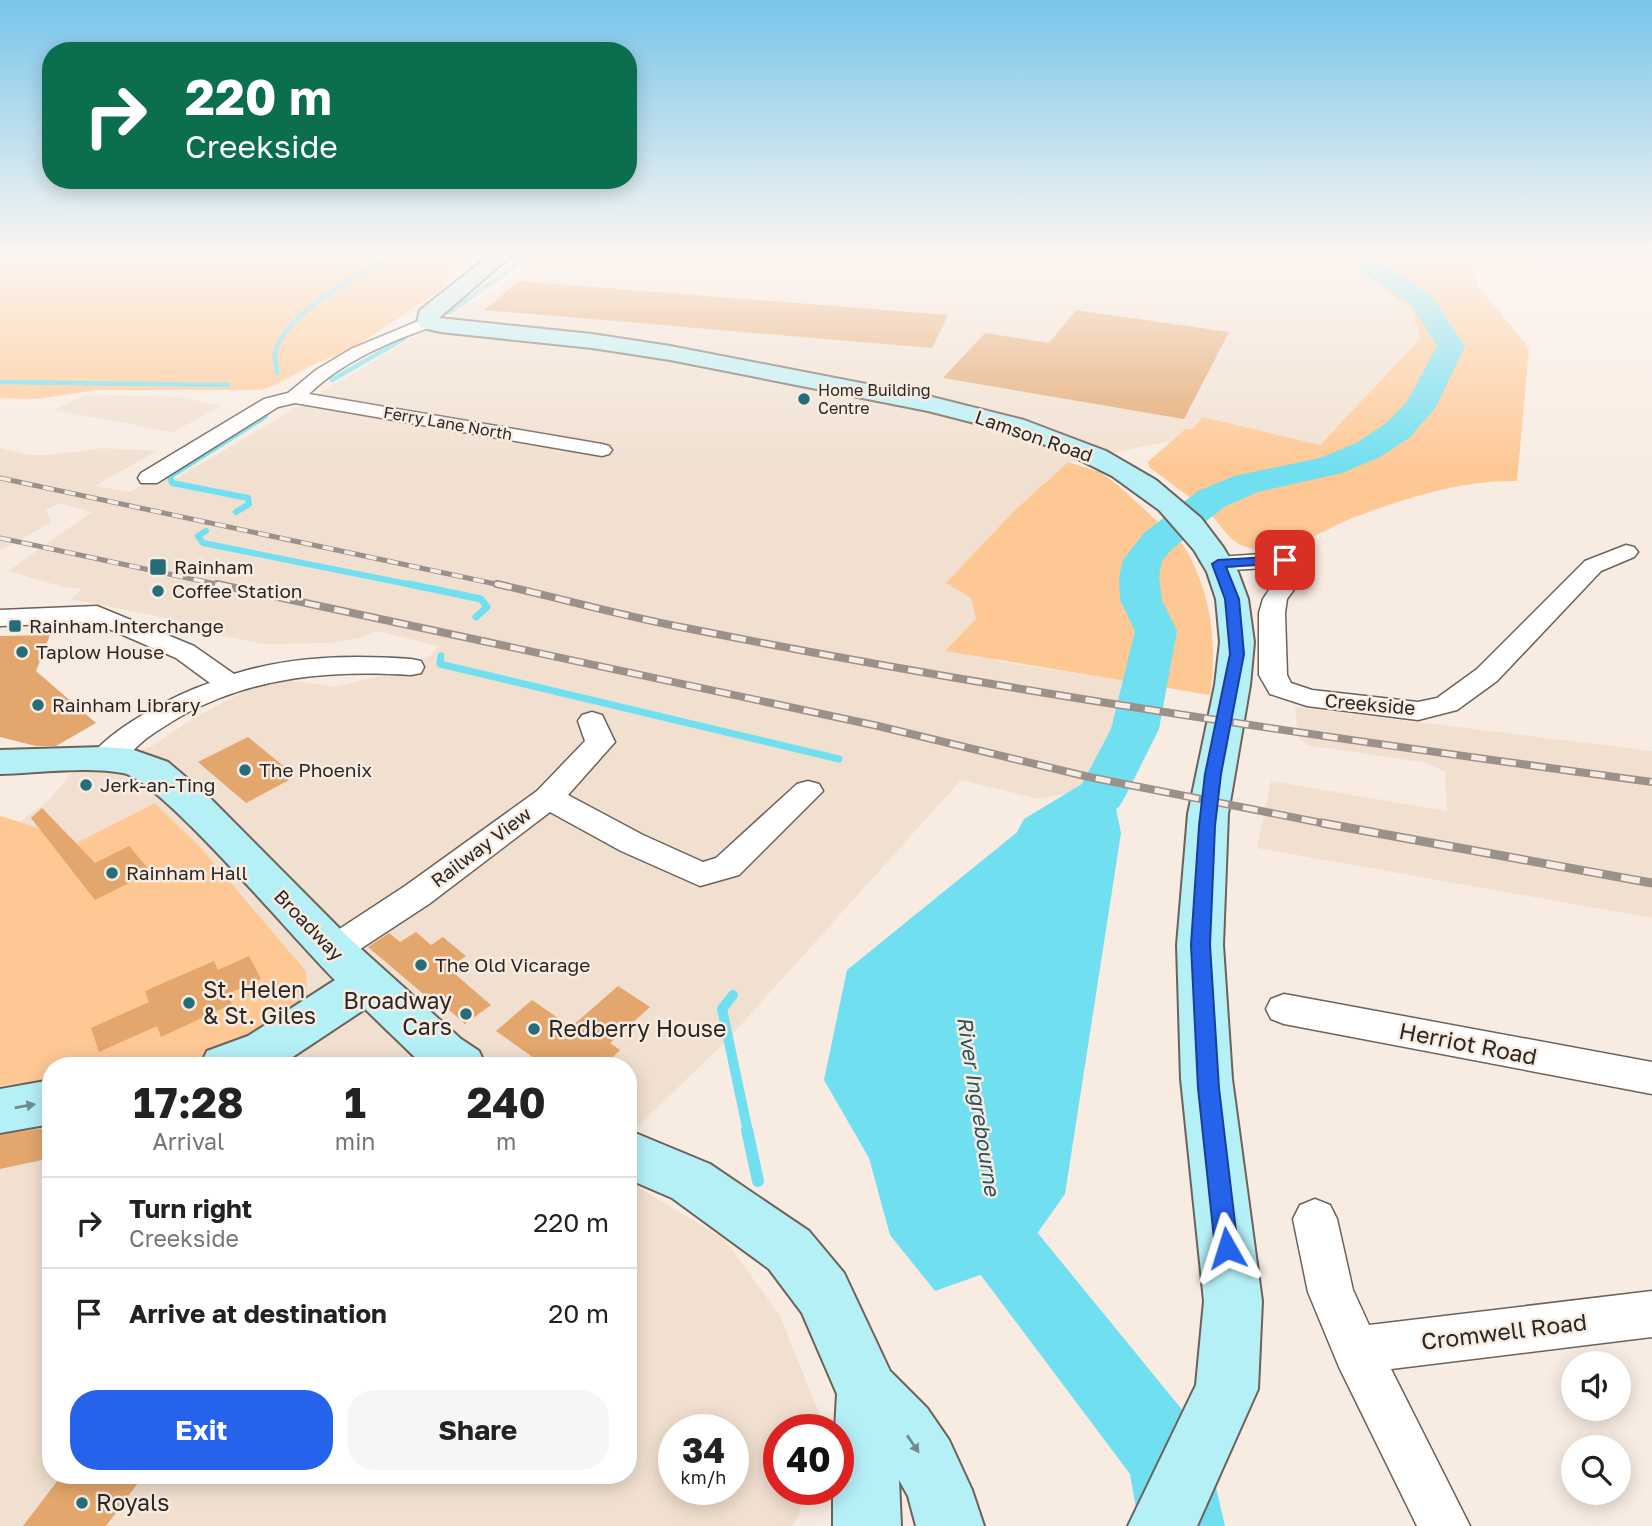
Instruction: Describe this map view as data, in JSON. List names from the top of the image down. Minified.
{"streets":{"street":["Ferry Lane North","Lamson Road","Creekside","Railway View","Broadway","Herriot Road","Cromwell Road"]},"crossings":[["Lamson Road","Creekside"],["Railway View","Broadway"]],"water":["River Ingrebourne"],"places":{"other":["Home Building Centre","Coffee Station","Taplow House","Rainham Library","The Phoenix","Jerk-an-Ting","Rainham Hall","The Old Vicarage","St. Helen & St. Giles","Broadway Cars","Redberry House","Royals"],"transit":["Rainham","Rainham Interchange"]},"page":{"turn":["220 m","Creekside"],"eta":["17:28","Arrival","1","min","240","m"],"list":[{"name":"Turn right","note":"Creekside","value":"220 m"},{"name":"Arrive at destination","value":"20 m"}],"buttons":["Exit","Share"],"speed":"34 km/h","limit":"40"}}
